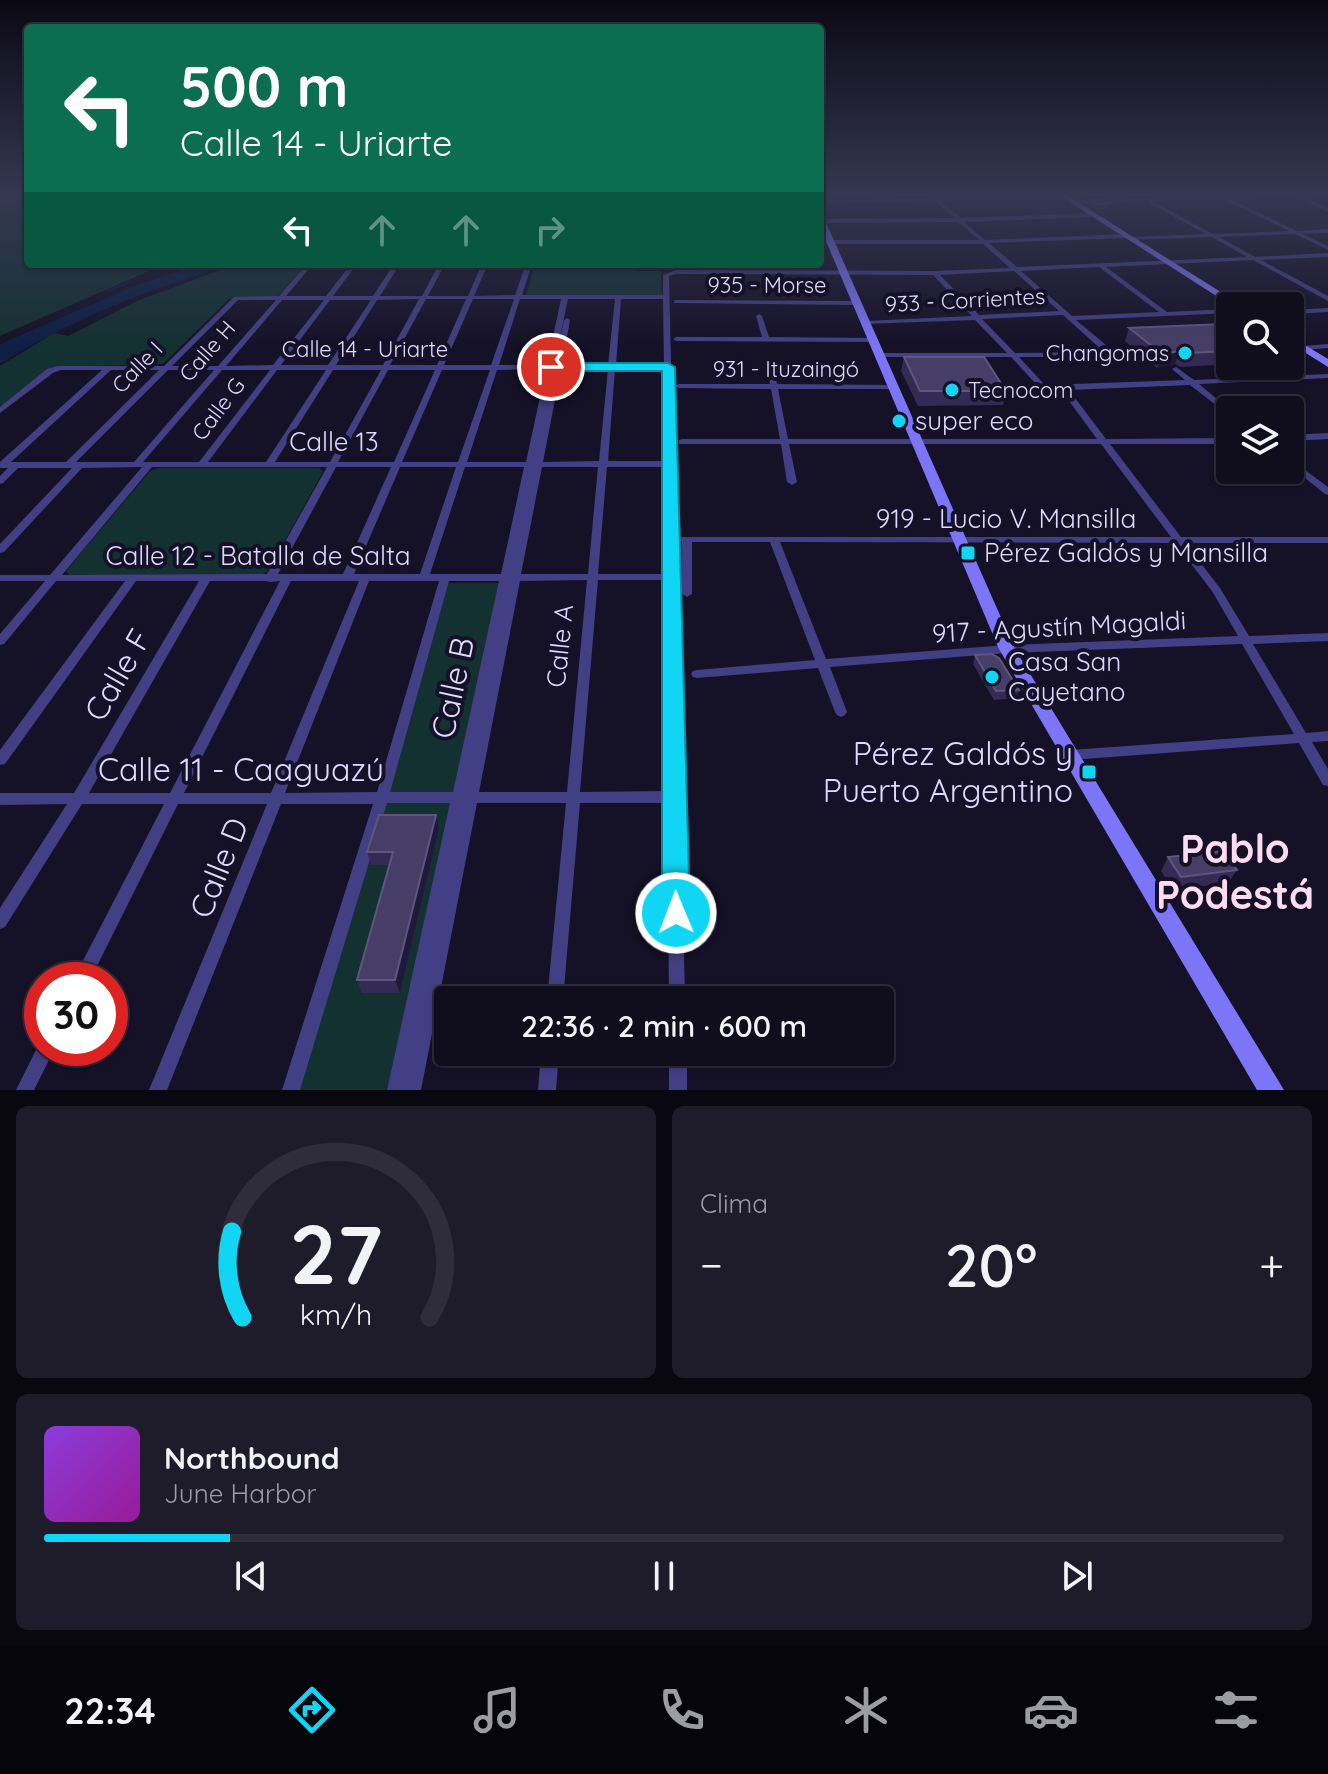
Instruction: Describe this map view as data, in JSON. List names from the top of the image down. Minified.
{"streets":{"street":["935 - Morse","933 - Corrientes","Calle 14 - Uriarte","Calle H","Calle I","931 - Ituzaingó","Calle G","Calle 13","919 - Lucio V. Mansilla","Calle 12 - Batalla de Salta","917 - Agustín Magaldi","Calle A","Calle F","Calle B","Calle 11 - Caaguazú","Calle D"]},"crossings":[["935 - Morse","Calle H"],["935 - Morse","Calle I"],["935 - Morse","Calle G"],["935 - Morse","Calle A"],["935 - Morse","Calle B"],["933 - Corrientes","931 - Ituzaingó"],["Calle 14 - Uriarte","Calle H"],["Calle 14 - Uriarte","Calle I"],["Calle 14 - Uriarte","Calle G"],["Calle 14 - Uriarte","Calle A"],["Calle 14 - Uriarte","Calle B"],["Calle H","Calle 13"],["Calle I","Calle 13"],["Calle G","Calle 13"],["Calle 13","Calle A"],["Calle 13","Calle B"],["Calle 12 - Batalla de Salta","Calle A"],["Calle 12 - Batalla de Salta","Calle F"],["Calle 12 - Batalla de Salta","Calle B"],["Calle 12 - Batalla de Salta","Calle D"],["Calle A","Calle 11 - Caaguazú"],["Calle F","Calle 11 - Caaguazú"],["Calle B","Calle 11 - Caaguazú"],["Calle 11 - Caaguazú","Calle D"]],"districts":["Pablo Podestá"],"places":{"other":["Changomas","Tecnocom","super eco","Casa San Cayetano"],"transit":["Pérez Galdós y Mansilla","Pérez Galdós y Puerto Argentino"]},"page":{"turn":["500 m","Calle 14 - Uriarte"],"limit":"30","trip":"22:36 · 2 min · 600 m","tile":"Clima","heat":["−","20°","+"],"song":["Northbound","June Harbor"],"tabs":"22:34","gauge":["27","km/h"]}}
